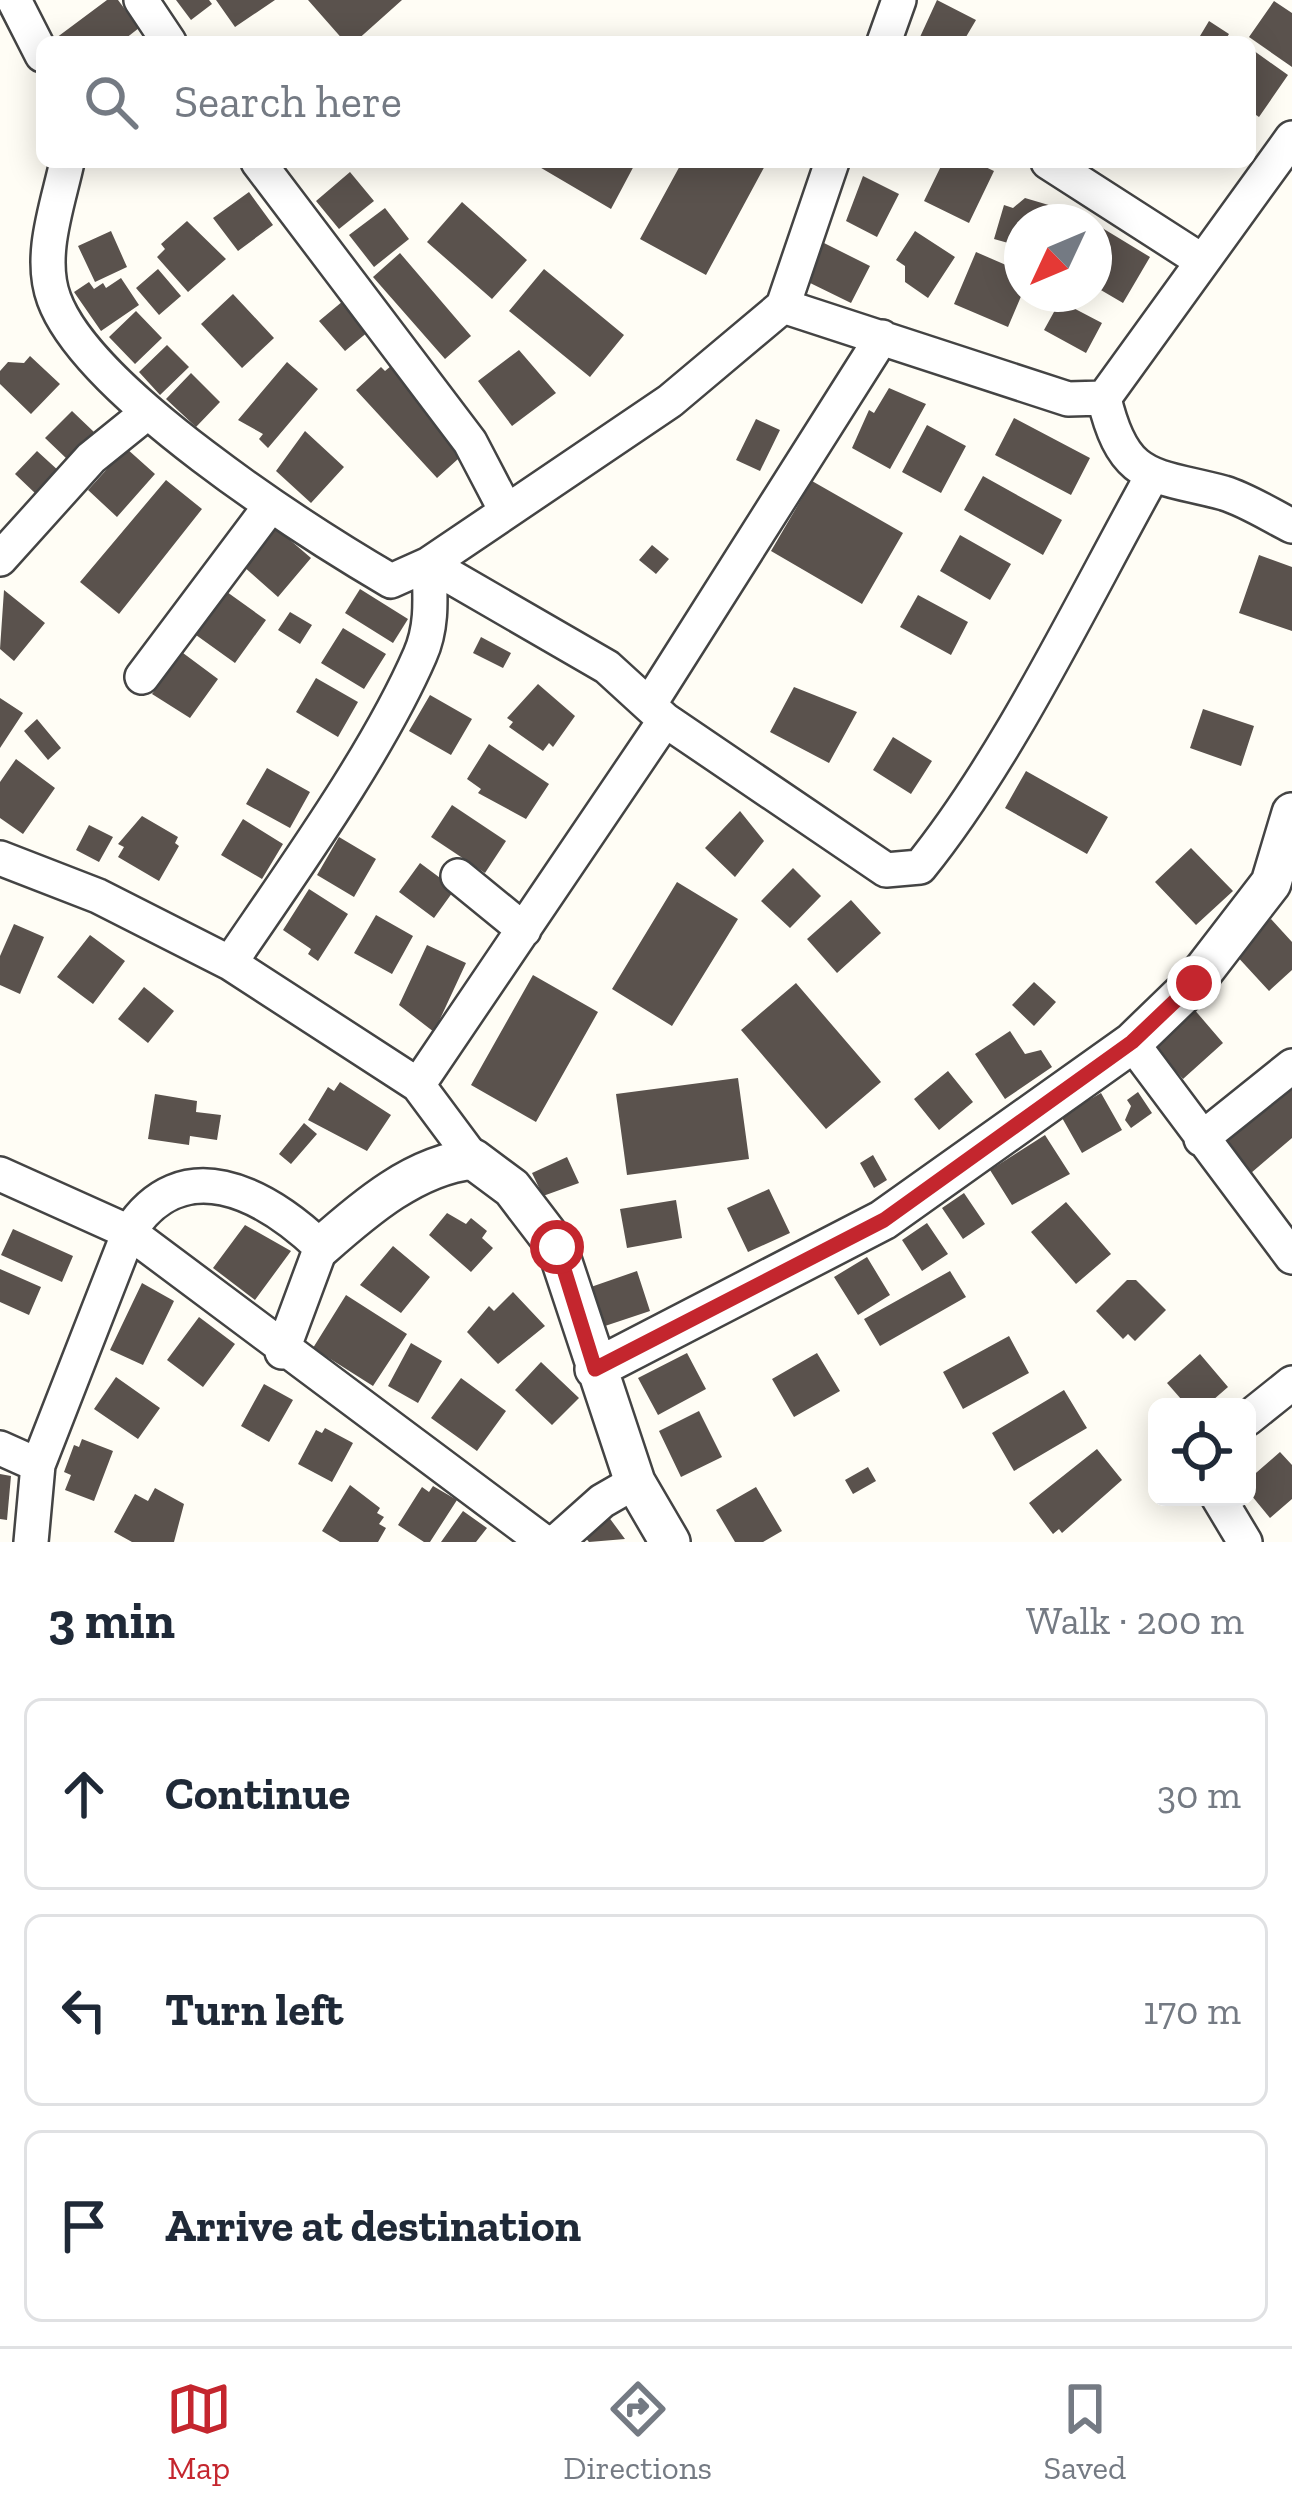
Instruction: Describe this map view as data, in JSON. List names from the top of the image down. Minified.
{"north":"bottom left","page":{"search":"Search here","heading":["3 min","Walk · 200 m"],"list":[["Continue","30 m"],["Turn left","170 m"],"Arrive at destination"],"nav":["Map","Directions","Saved"]}}
